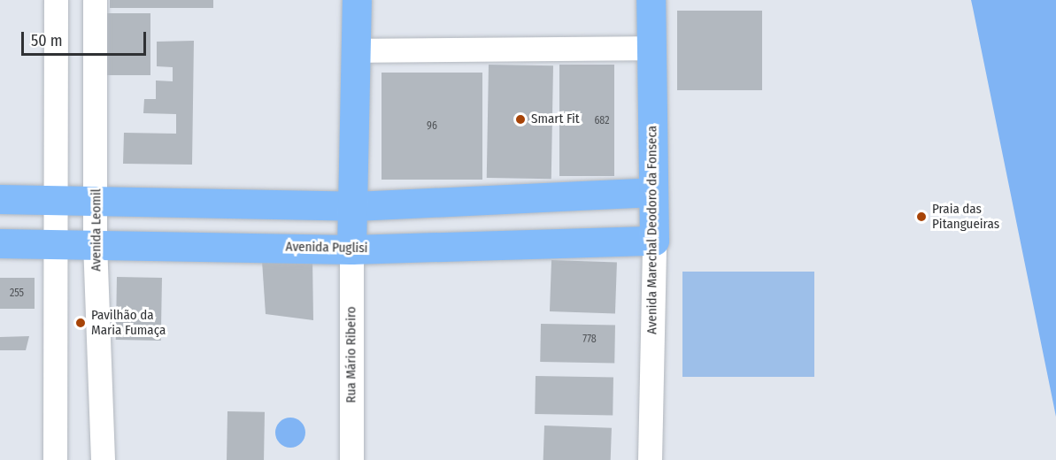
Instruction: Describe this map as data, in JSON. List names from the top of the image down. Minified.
{"streets":{"main road":["Avenida Marechal Deodoro da Fonseca","Avenida Puglisi"],"street":["Avenida Leomil","Rua Mário Ribeiro"]},"crossings":[["Avenida Leomil","Avenida Puglisi"],["Avenida Marechal Deodoro da Fonseca","Avenida Puglisi"],["Avenida Puglisi","Rua Mário Ribeiro"]],"places":["Smart Fit","Praia das Pitangueiras","Pavilhão da Maria Fumaça"],"house_numbers":["682","96","255","778"],"scale_bar":"50 m"}
